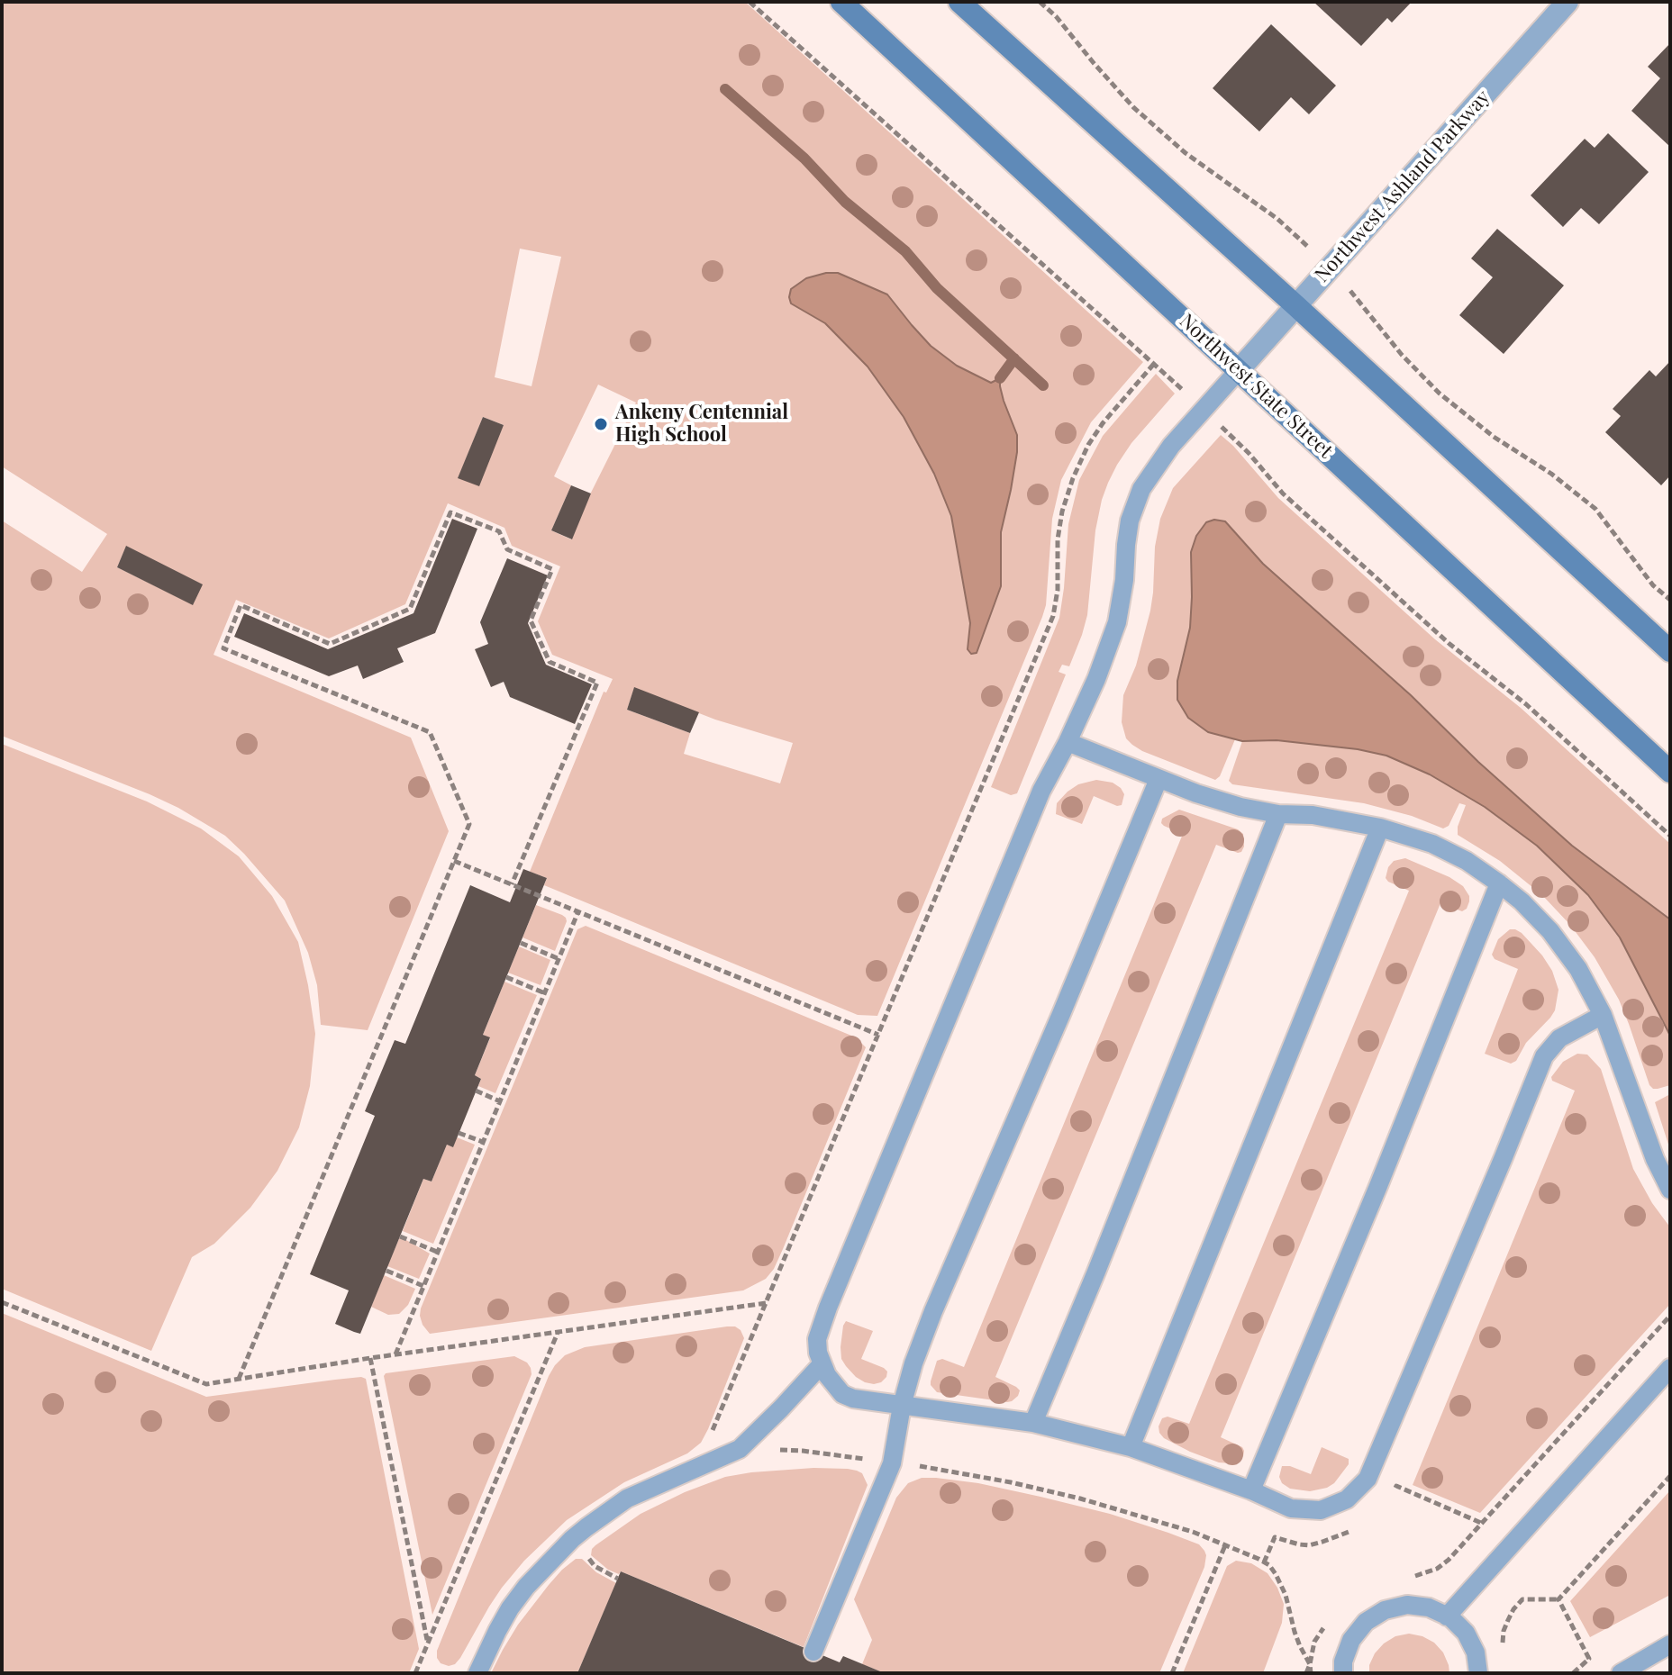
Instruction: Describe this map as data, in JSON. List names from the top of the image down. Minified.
{"streets":{"main road":["Northwest State Street"],"street":["Northwest Ashland Parkway"]},"crossings":[["Northwest Ashland Parkway","Northwest State Street"]],"places":["Ankeny Centennial High School"]}
